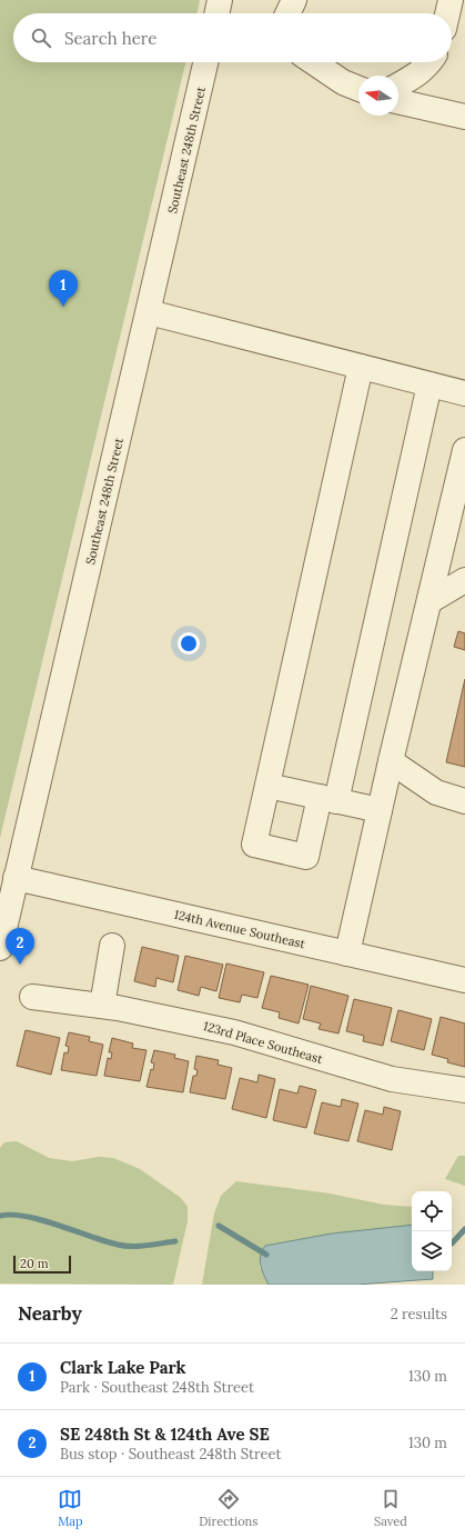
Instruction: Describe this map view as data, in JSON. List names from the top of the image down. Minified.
{"streets":{"street":["Southeast 248th Street","124th Avenue Southeast","123rd Place Southeast"]},"crossings":[["Southeast 248th Street","124th Avenue Southeast"]],"scale_bar":"20 m","north":"left","page":{"search":"Search here","pins":["1","2"],"scale":"20 m","heading":["Nearby","2 results"],"list":[{"mark":"1","name":"Clark Lake Park","note":"Park · Southeast 248th Street","value":"130 m"},{"mark":"2","name":"SE 248th St & 124th Ave SE","note":"Bus stop · Southeast 248th Street","value":"130 m"}],"nav":["Map","Directions","Saved"]}}
